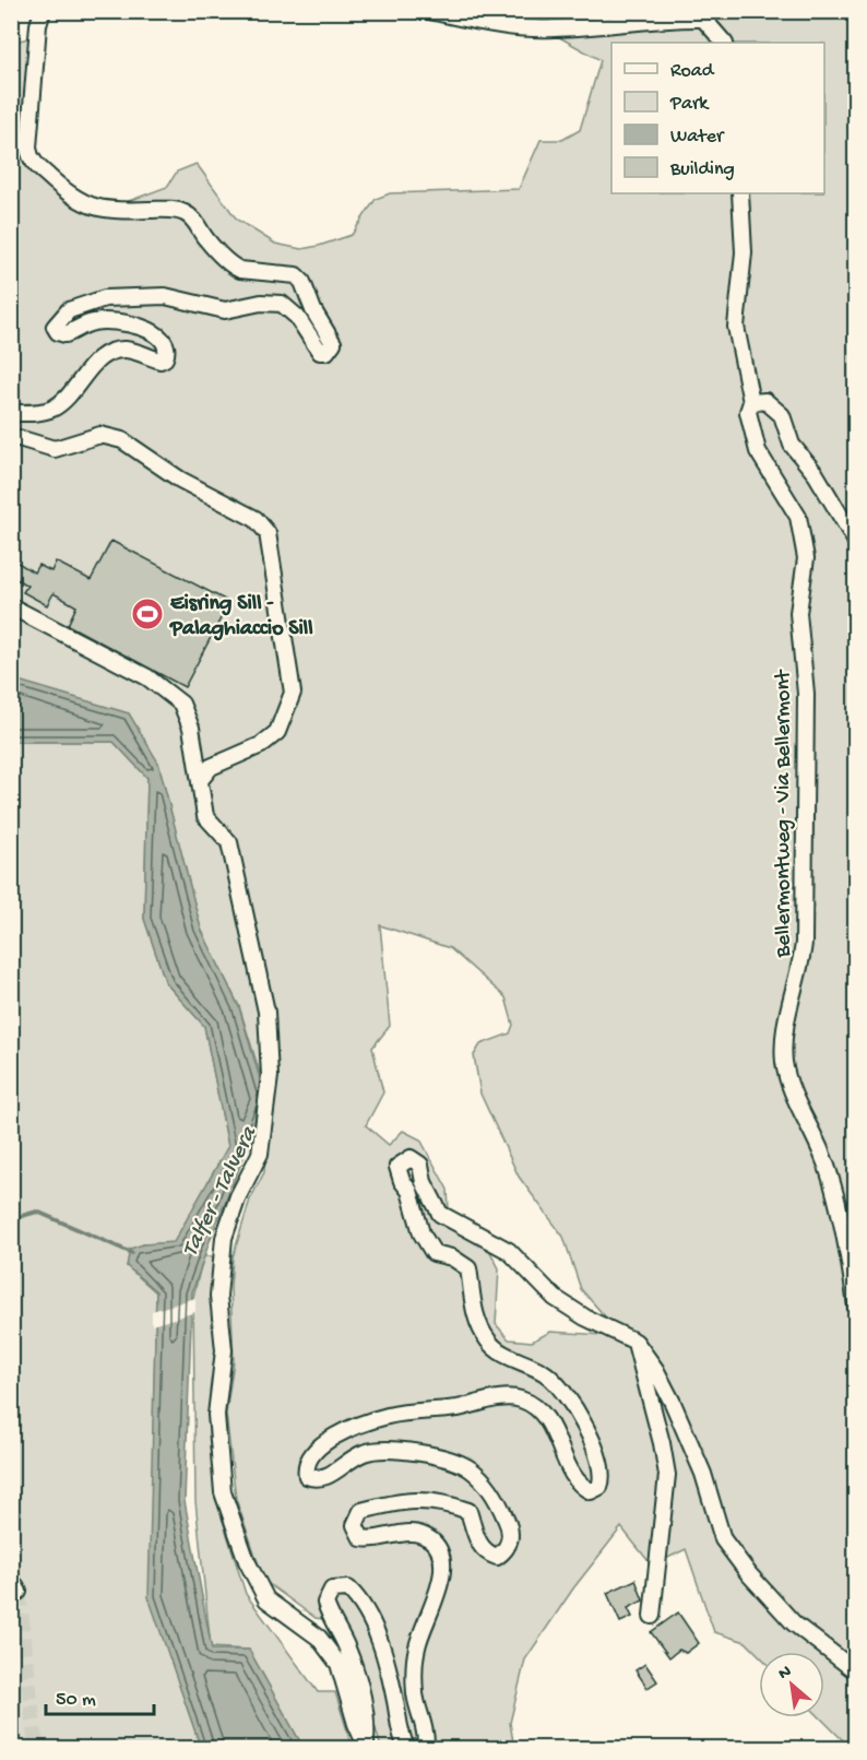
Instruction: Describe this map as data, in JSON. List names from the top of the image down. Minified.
{"streets":{"street":["Bellermontweg - Via Bellermont"]},"water":["Talfer - Talvera"],"places":{"sports":["Eisring Sill - Palaghiaccio Sill"]},"legend":["Road","Park","Water","Building"],"scale_bar":"50 m","north":"top left"}
